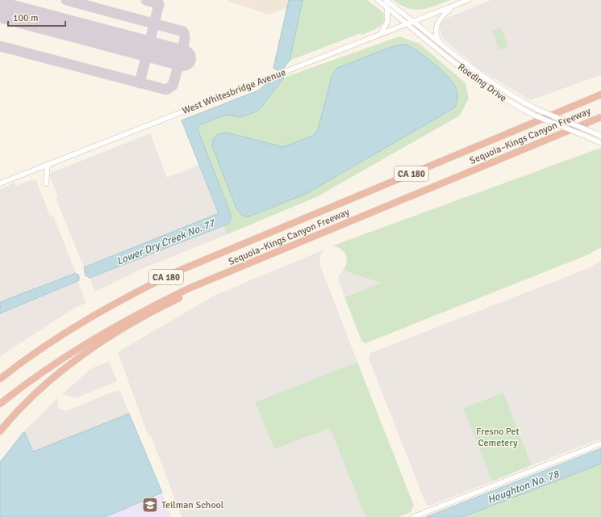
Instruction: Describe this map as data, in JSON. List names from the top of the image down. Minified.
{"streets":{"highway":["Sequoia–Kings Canyon Freeway","CA 180"],"street":["Roeding Drive","West Whitesbridge Avenue"]},"crossings":[["Roeding Drive","West Whitesbridge Avenue"]],"water":["Lower Dry Creek No. 77","Houghton No. 78"],"parks":["Fresno Pet Cemetery"],"places":{"school or university":["Teilman School"]},"scale_bar":"100 m"}
